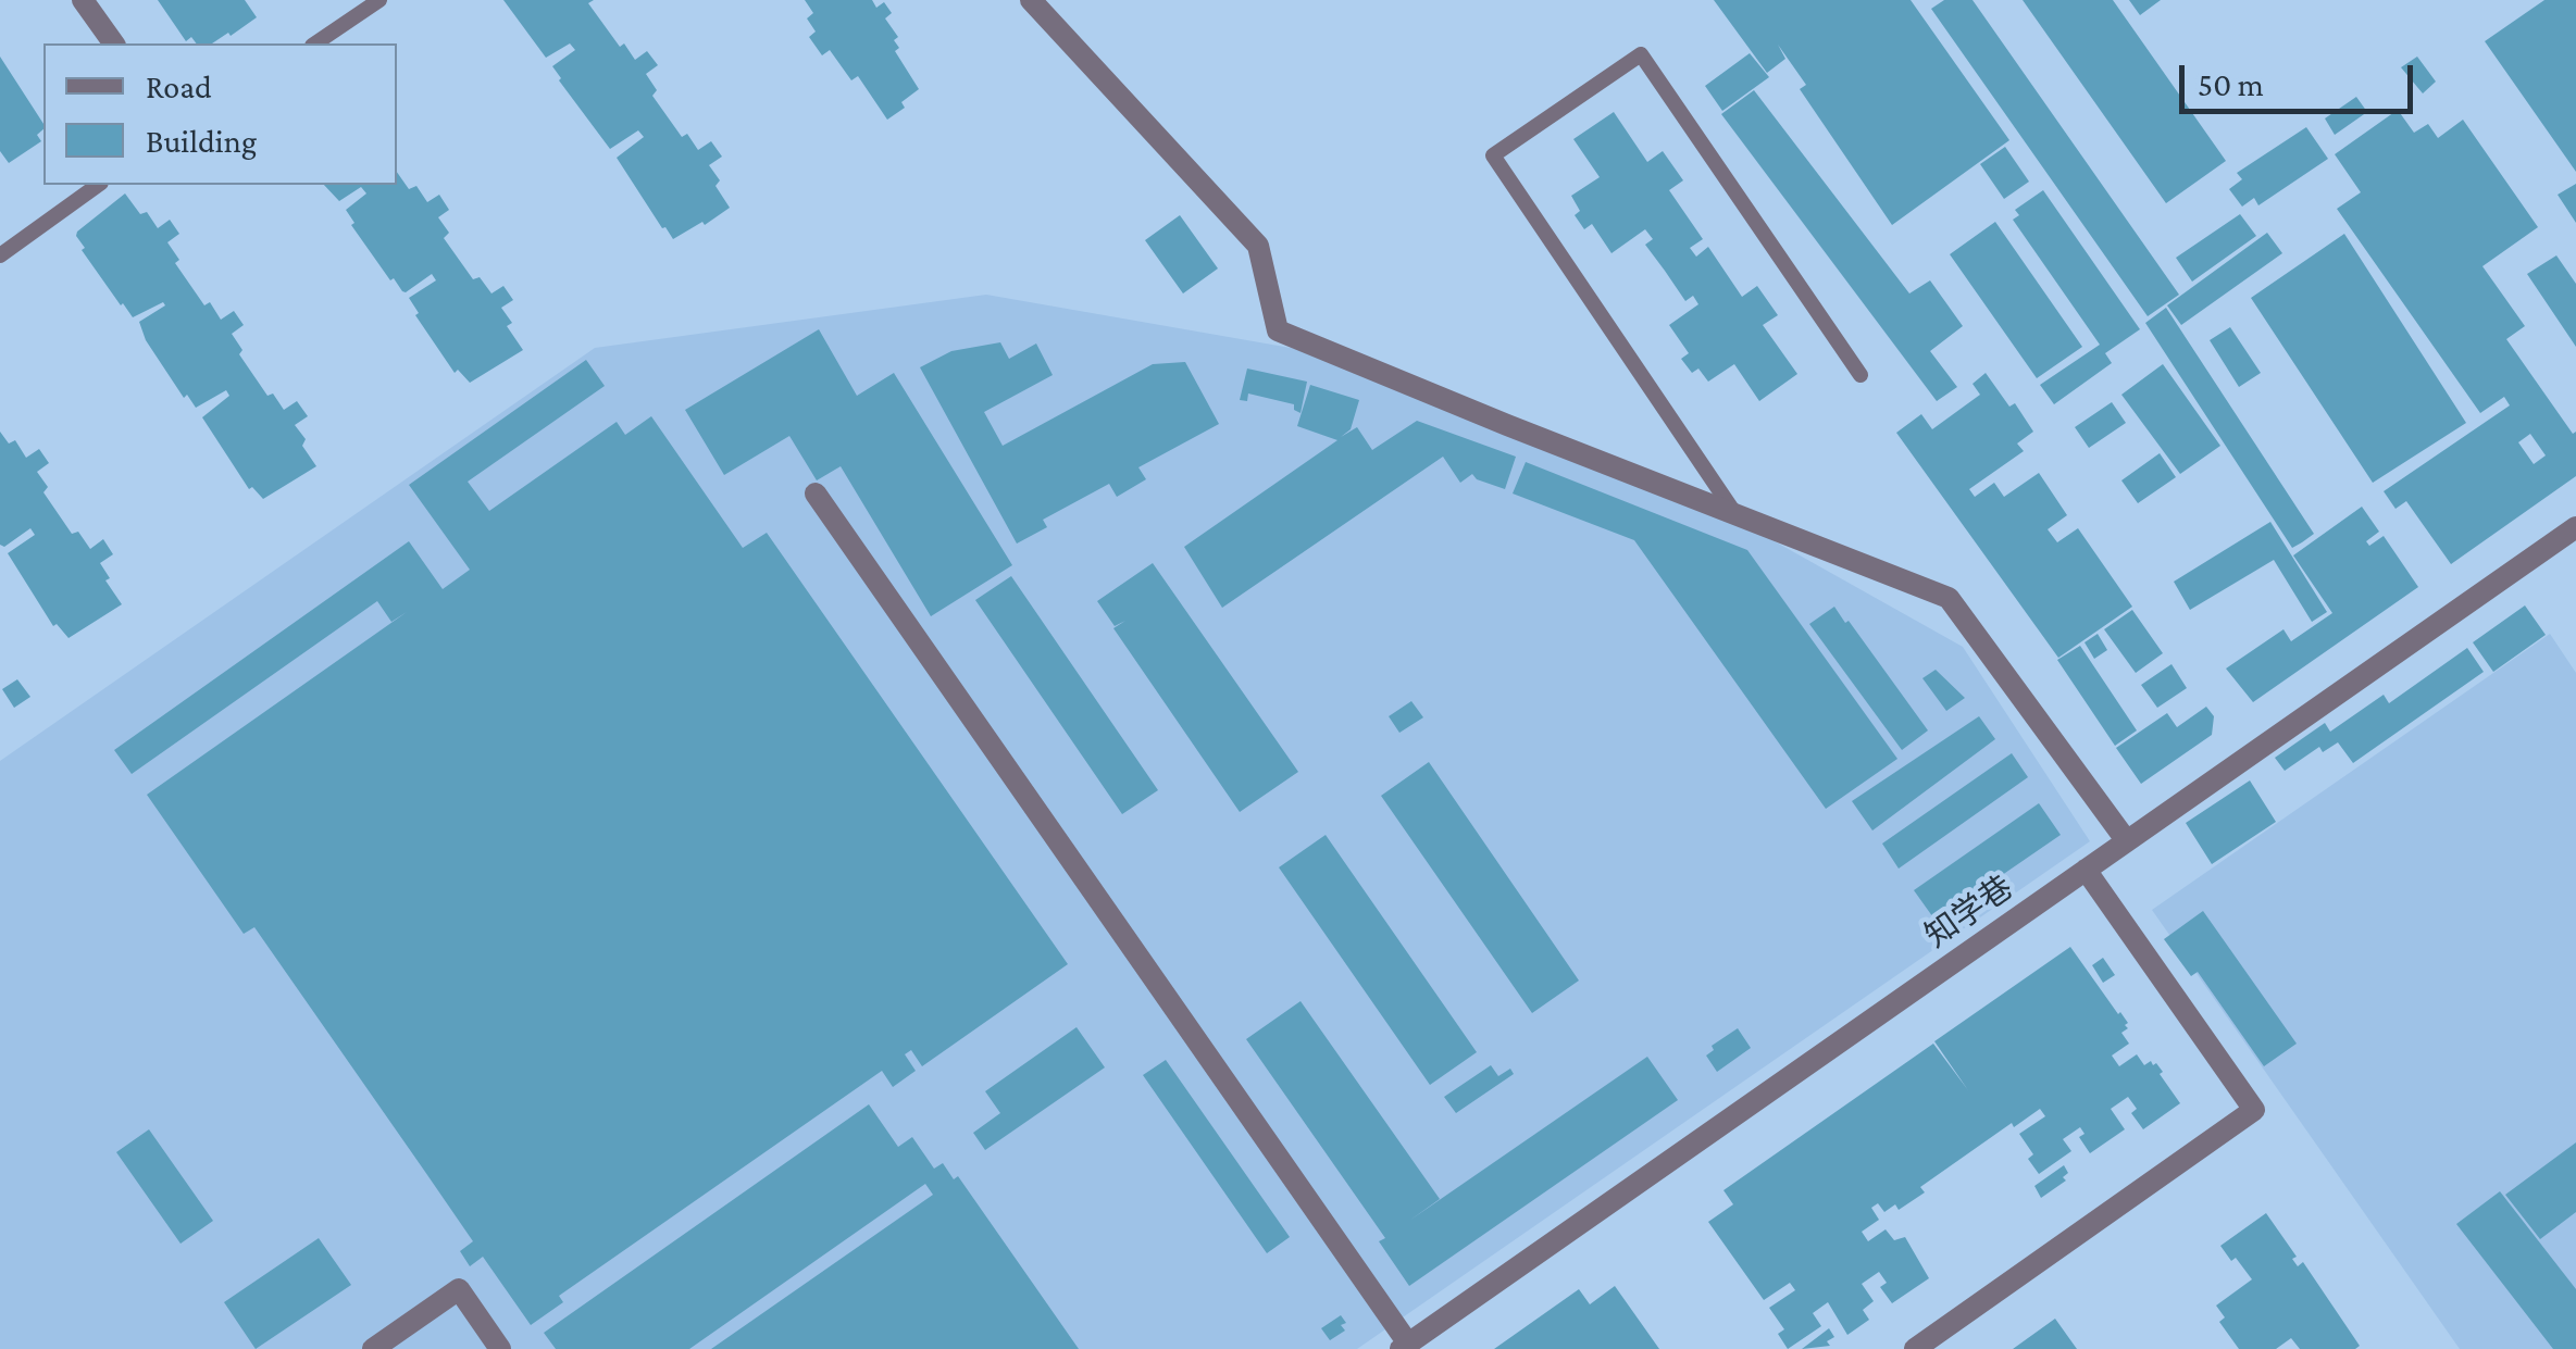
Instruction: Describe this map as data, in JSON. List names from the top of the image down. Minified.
{"streets":{"street":["知学巷"]},"legend":["Road","Building"],"scale_bar":"50 m"}
